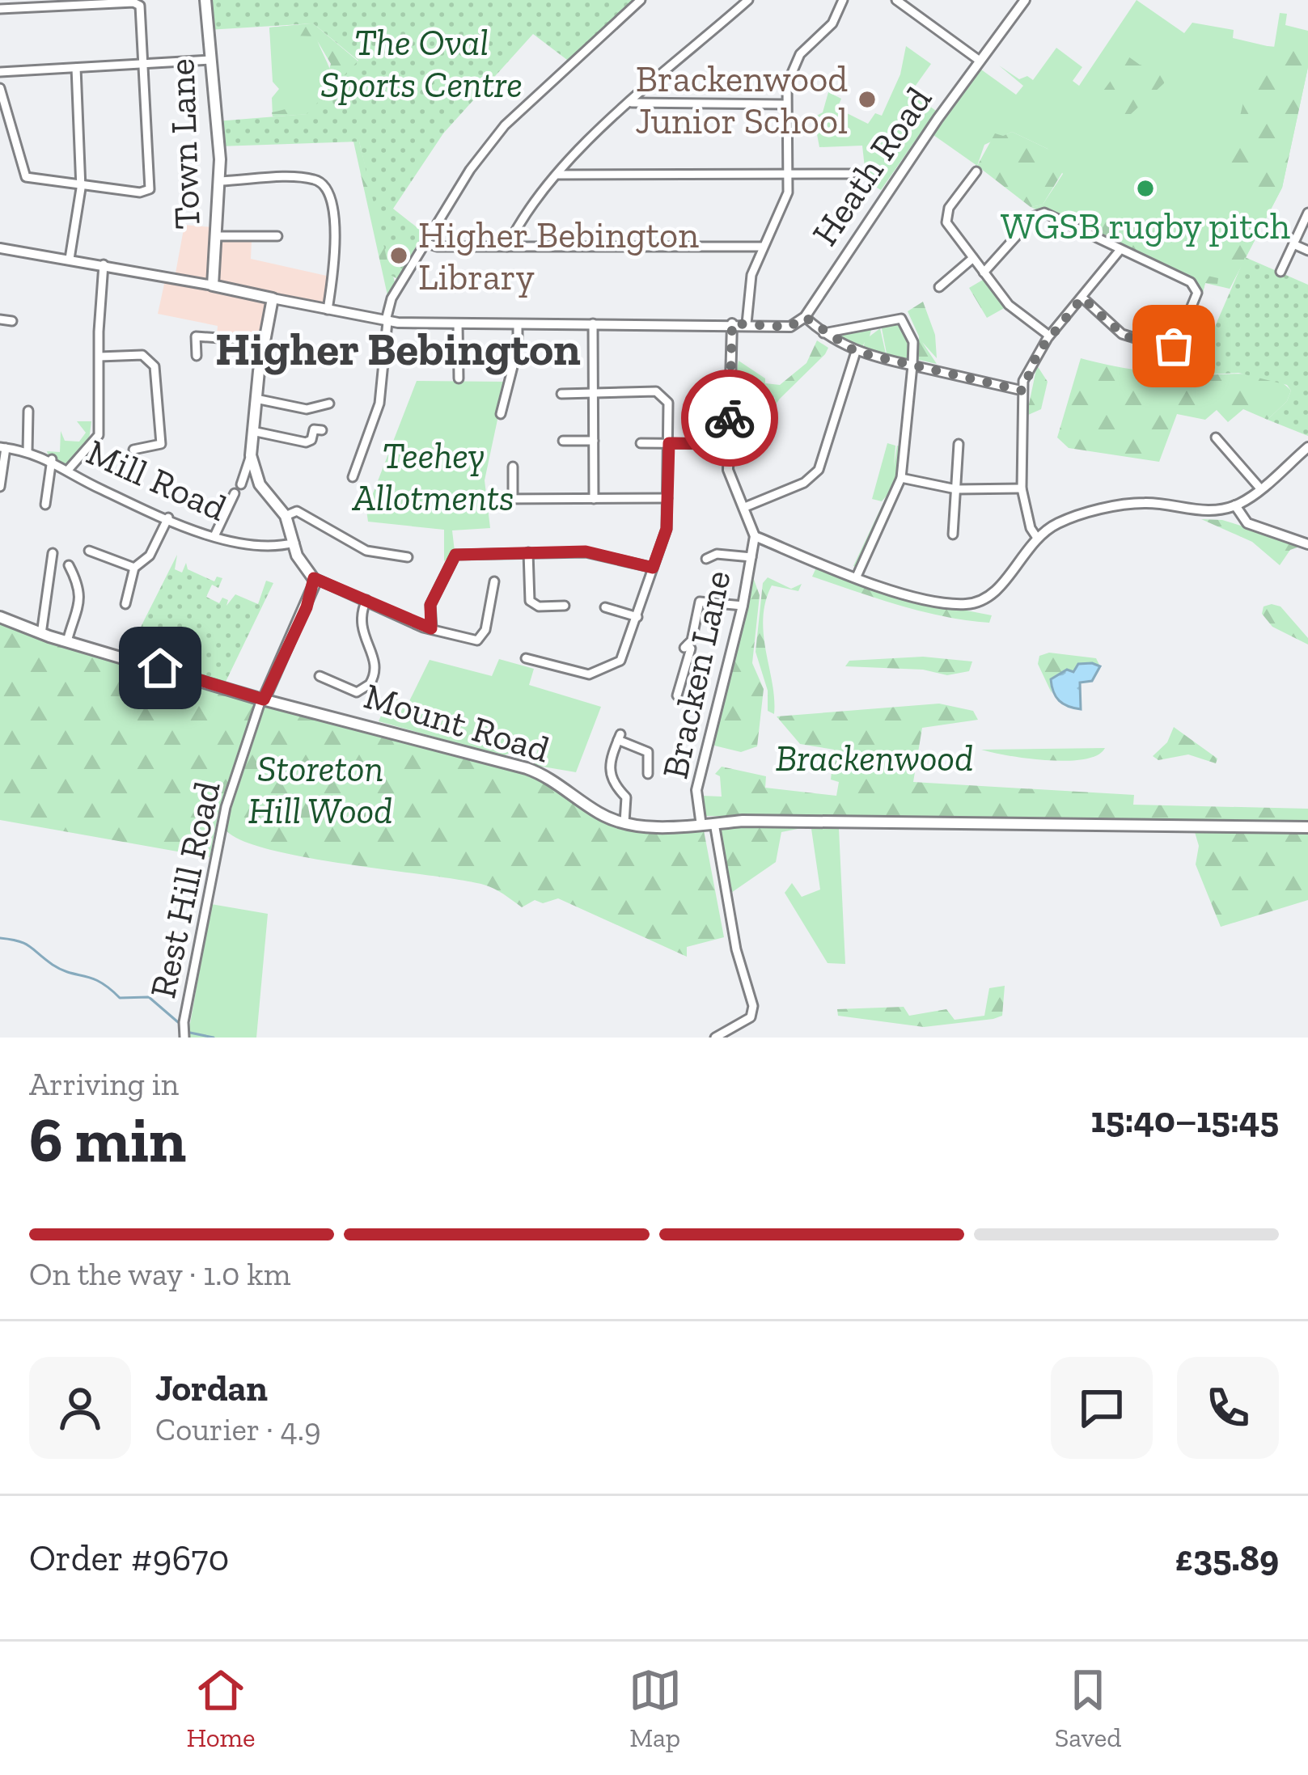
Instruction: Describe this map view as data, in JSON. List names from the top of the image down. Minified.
{"streets":{"main road":["Town Lane","Mount Road"],"street":["Heath Road","Mill Road","Bracken Lane","Rest Hill Road"]},"crossings":[["Bracken Lane","Mount Road"],["Mount Road","Rest Hill Road"]],"districts":["Higher Bebington"],"parks":["The Oval Sports Centre","Teehey Allotments","Brackenwood","Storeton Hill Wood"],"places":["Brackenwood Junior School","WGSB rugby pitch","Higher Bebington Library"],"page":{"heading":["6 min","Arriving in","15:40–15:45"],"panel":["Jordan","Courier · 4.9","Order #9670","£35.89"],"bar":"On the way · 1.0 km","tabs":["Home","Map","Saved"]}}
